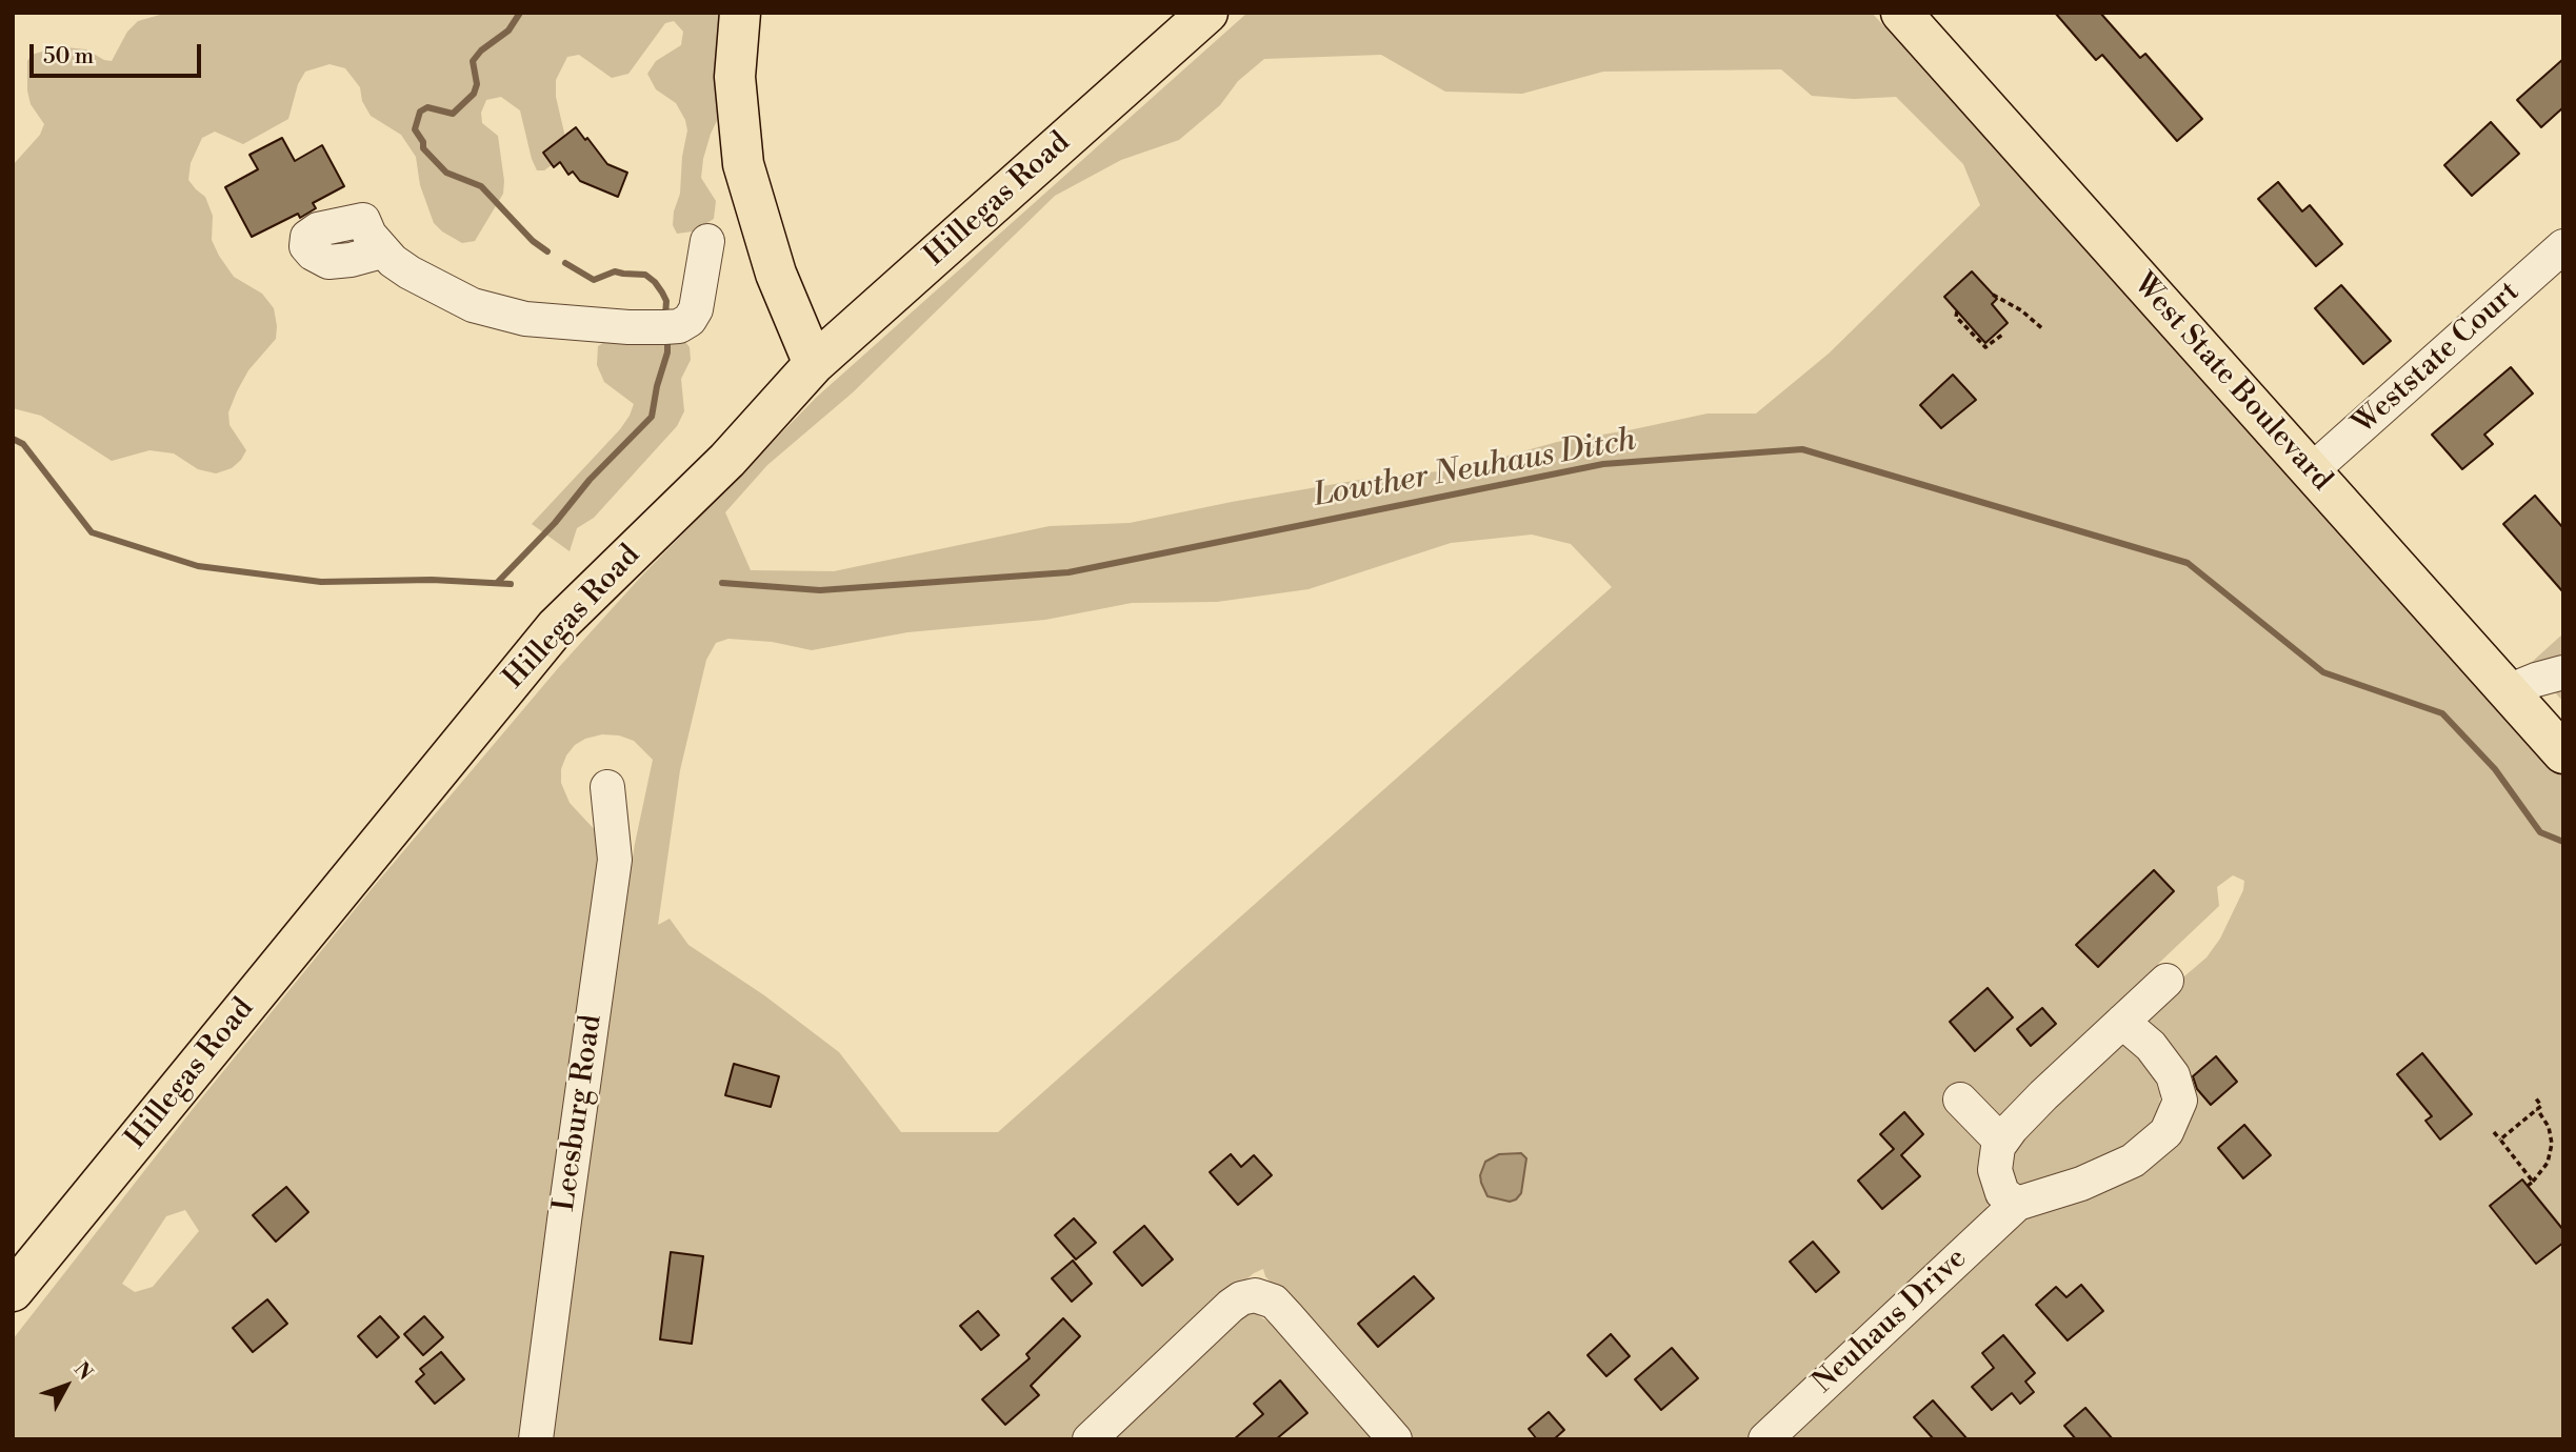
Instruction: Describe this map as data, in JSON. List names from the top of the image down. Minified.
{"streets":{"main road":["Hillegas Road","West State Boulevard"],"street":["Weststate Court","Leesburg Road","Neuhaus Drive"]},"crossings":[["Weststate Court","West State Boulevard"]],"water":["Lowther Neuhaus Ditch"],"scale_bar":"50 m","north":"top right"}
